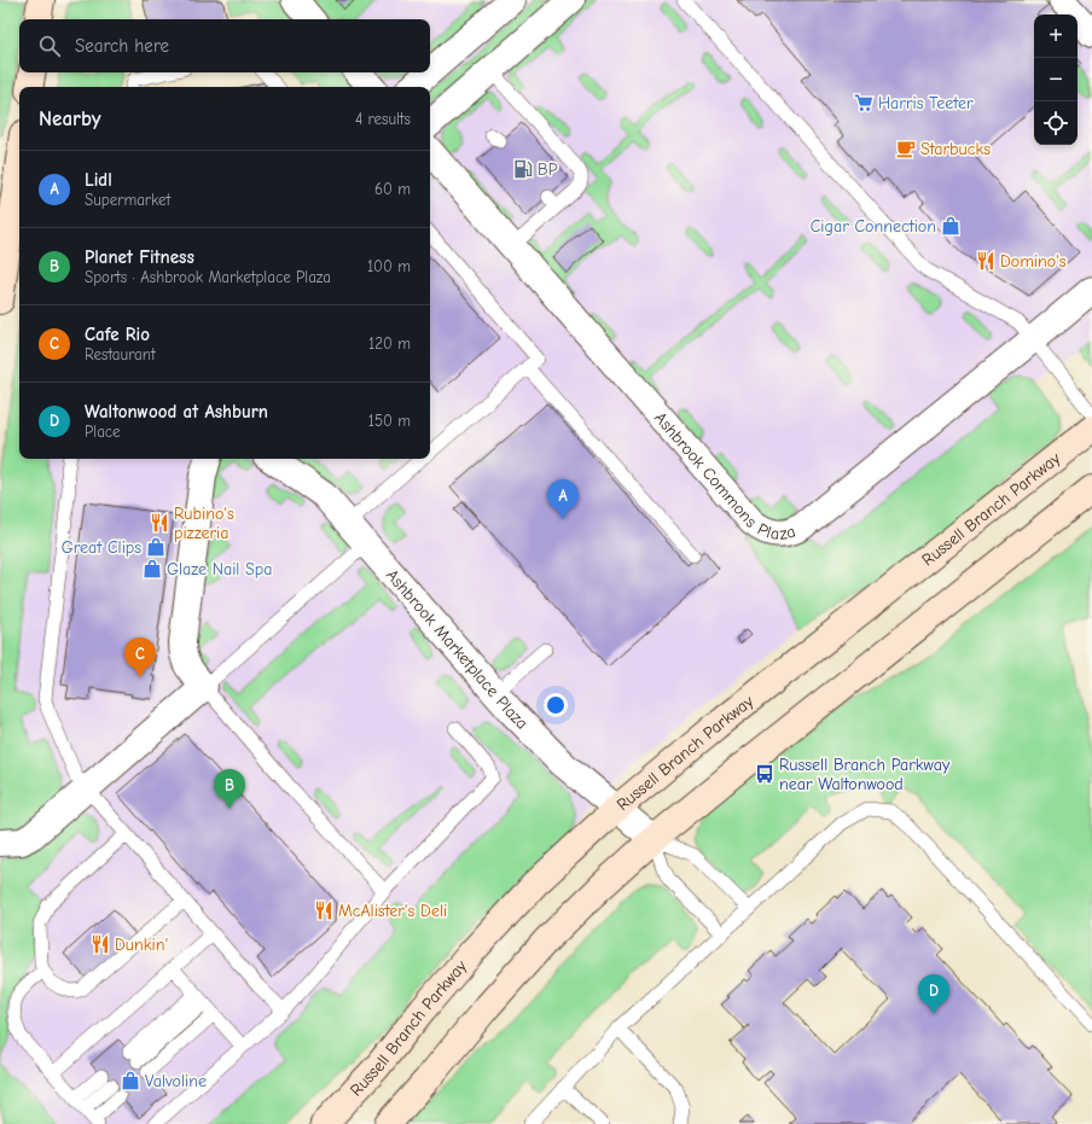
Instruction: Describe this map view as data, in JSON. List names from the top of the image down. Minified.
{"streets":{"main road":["Russell Branch Parkway"],"street":["Ashbrook Commons Plaza","Ashbrook Marketplace Plaza"]},"crossings":[["Russell Branch Parkway","Ashbrook Marketplace Plaza"]],"places":{"supermarket":["Harris Teeter"],"cafe":["Starbucks"],"fuel station":["BP"],"shop":["Cigar Connection","Great Clips","Glaze Nail Spa","Valvoline"],"restaurant":["Domino's","Rubino's pizzeria","McAlister's Deli","Dunkin'"],"bus stop":["Russell Branch Parkway near Waltonwood"]},"page":{"map_buttons":["+","−"],"search":"Search here","heading":["Nearby","4 results"],"list":[{"mark":"A","name":"Lidl","note":"Supermarket","value":"60 m"},{"mark":"B","name":"Planet Fitness","note":"Sports · Ashbrook Marketplace Plaza","value":"100 m"},{"mark":"C","name":"Cafe Rio","note":"Restaurant","value":"120 m"},{"mark":"D","name":"Waltonwood at Ashburn","note":"Place","value":"150 m"}],"pins":["A","C","B","D"]}}
